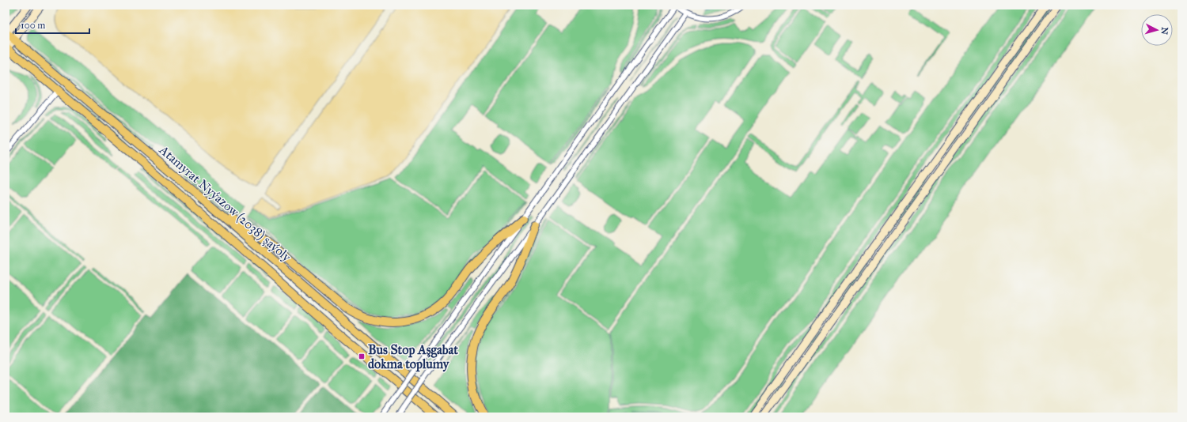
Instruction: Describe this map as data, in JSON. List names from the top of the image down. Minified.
{"streets":{"main road":["Atamyrat Nyýazow (2038) şaýoly"]},"places":{"transit":["Bus Stop Aşgabat dokma toplumy"]},"scale_bar":"100 m","north":"right"}
